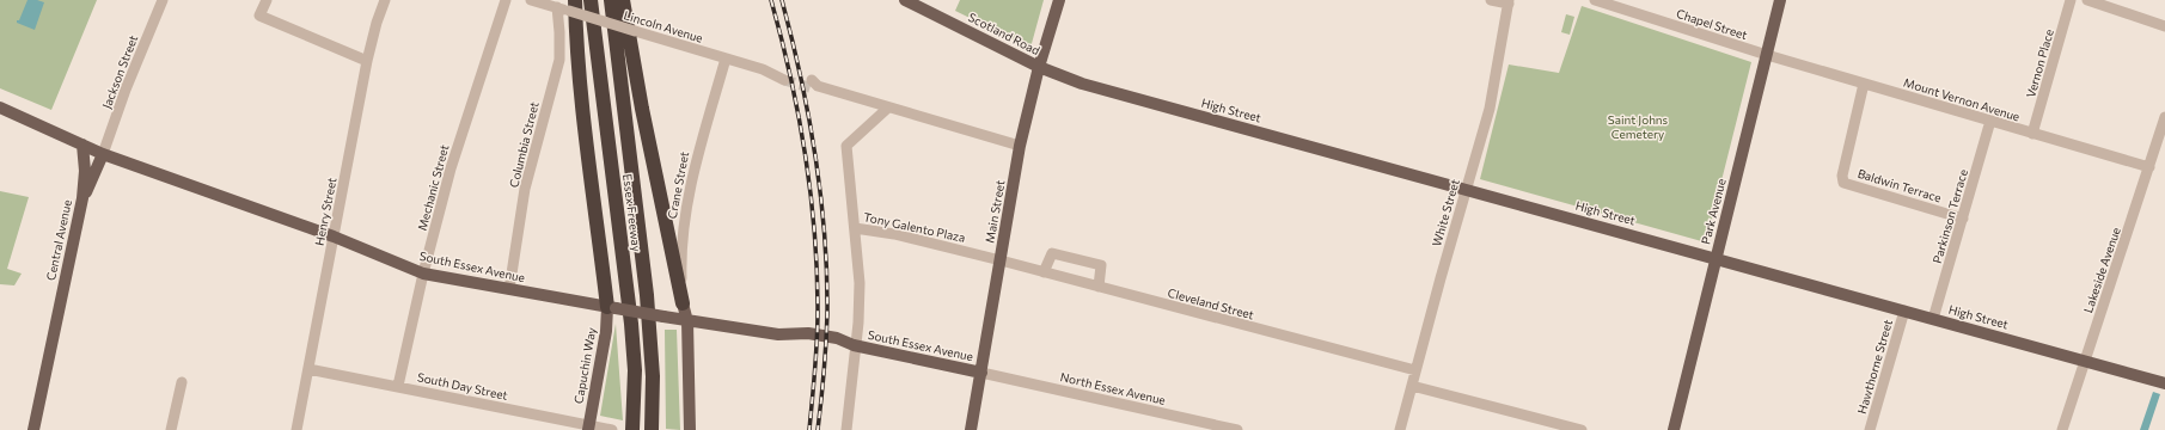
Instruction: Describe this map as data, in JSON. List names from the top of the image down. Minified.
{"streets":{"highway":["Essex Freeway"],"main road":["Scotland Road","High Street","Crane Street","Main Street","Park Avenue","Central Avenue","South Essex Avenue","Capuchin Way"],"street":["Chapel Street","Lincoln Avenue","Vernon Place","Jackson Street","Mount Vernon Avenue","Columbia Street","Baldwin Terrace","Mechanic Street","Henry Street","White Street","Parkinson Terrace","Tony Galento Plaza","Lakeside Avenue","Cleveland Street","Hawthorne Street","South Day Street","North Essex Avenue"]},"crossings":[["Chapel Street","Mount Vernon Avenue"],["Chapel Street","Park Avenue"],["Lincoln Avenue","Columbia Street"],["Lincoln Avenue","Crane Street"],["Scotland Road","High Street"],["Scotland Road","Main Street"],["Vernon Place","Mount Vernon Avenue"],["Jackson Street","South Essex Avenue"],["Mount Vernon Avenue","Baldwin Terrace"],["Mount Vernon Avenue","Park Avenue"],["Mount Vernon Avenue","Parkinson Terrace"],["Mount Vernon Avenue","Lakeside Avenue"],["High Street","Main Street"],["High Street","Park Avenue"],["High Street","White Street"],["High Street","Parkinson Terrace"],["High Street","Lakeside Avenue"],["High Street","Hawthorne Street"],["Columbia Street","South Essex Avenue"],["Crane Street","South Essex Avenue"],["Baldwin Terrace","Parkinson Terrace"],["Mechanic Street","South Essex Avenue"],["Mechanic Street","South Day Street"],["Henry Street","South Essex Avenue"],["Henry Street","South Day Street"],["Main Street","Tony Galento Plaza"],["Main Street","South Essex Avenue"],["Main Street","Cleveland Street"],["Main Street","North Essex Avenue"],["White Street","Cleveland Street"],["Tony Galento Plaza","South Essex Avenue"],["Tony Galento Plaza","Cleveland Street"],["Central Avenue","South Essex Avenue"],["South Essex Avenue","Capuchin Way"],["South Essex Avenue","North Essex Avenue"],["Capuchin Way","South Day Street"]],"parks":["Saint Johns Cemetery"]}
